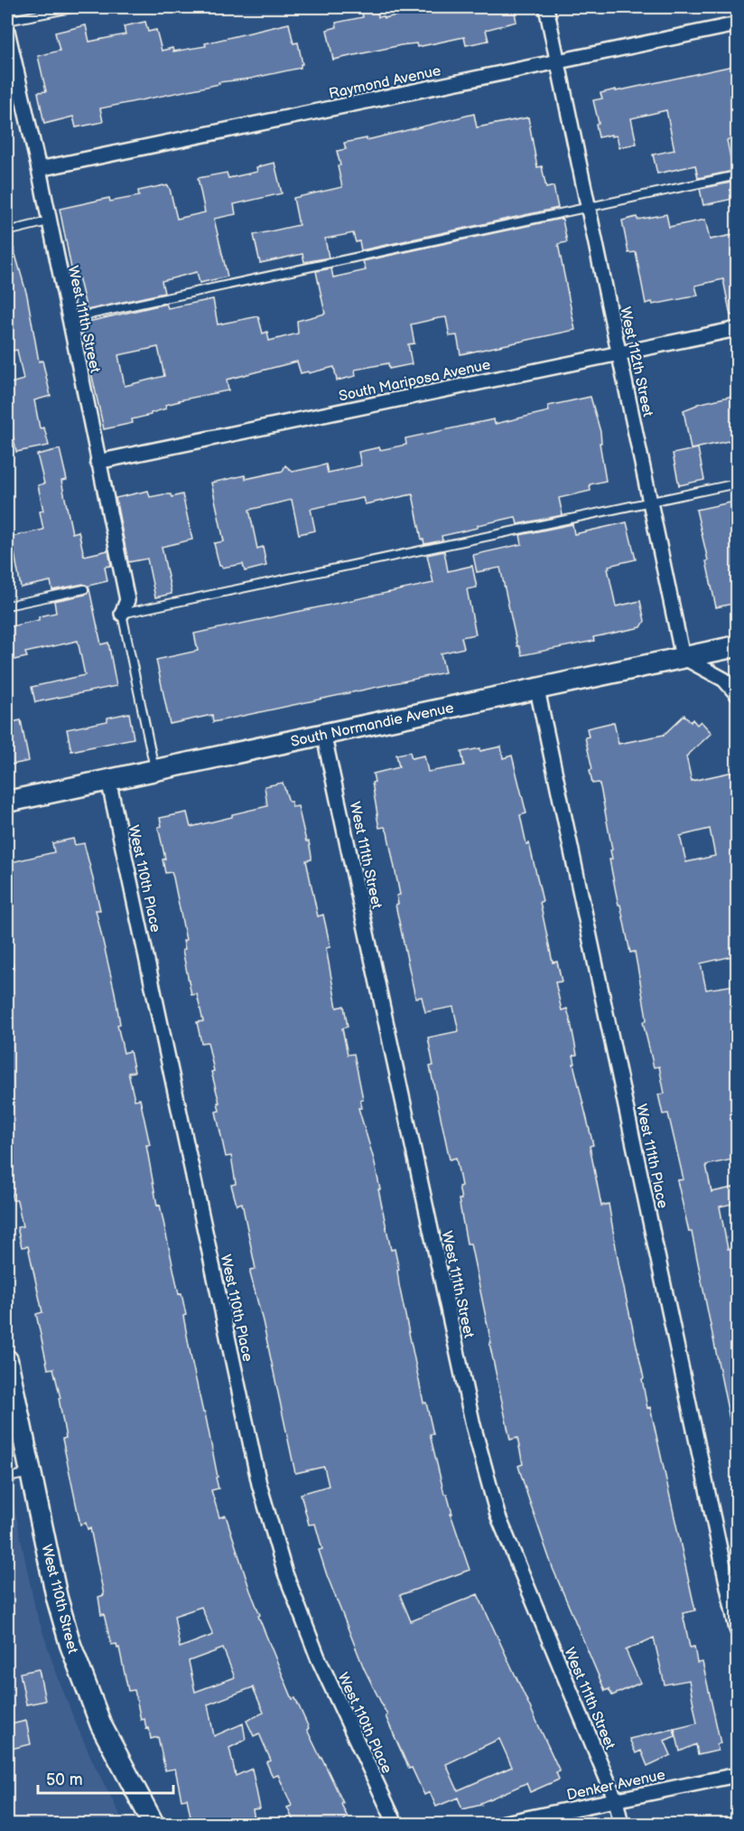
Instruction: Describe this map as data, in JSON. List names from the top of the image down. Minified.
{"streets":{"main road":["South Normandie Avenue","West 110th Street"],"street":["Raymond Avenue","West 111th Street","West 112th Street","South Mariposa Avenue","West 110th Place","West 111th Place","Denker Avenue"]},"crossings":[["Raymond Avenue","West 111th Street"],["Raymond Avenue","West 112th Street"],["West 111th Street","South Mariposa Avenue"],["West 111th Street","South Normandie Avenue"],["West 111th Street","Denker Avenue"],["West 112th Street","South Mariposa Avenue"],["West 112th Street","South Normandie Avenue"],["South Normandie Avenue","West 110th Place"],["South Normandie Avenue","West 111th Place"]],"scale_bar":"50 m"}
